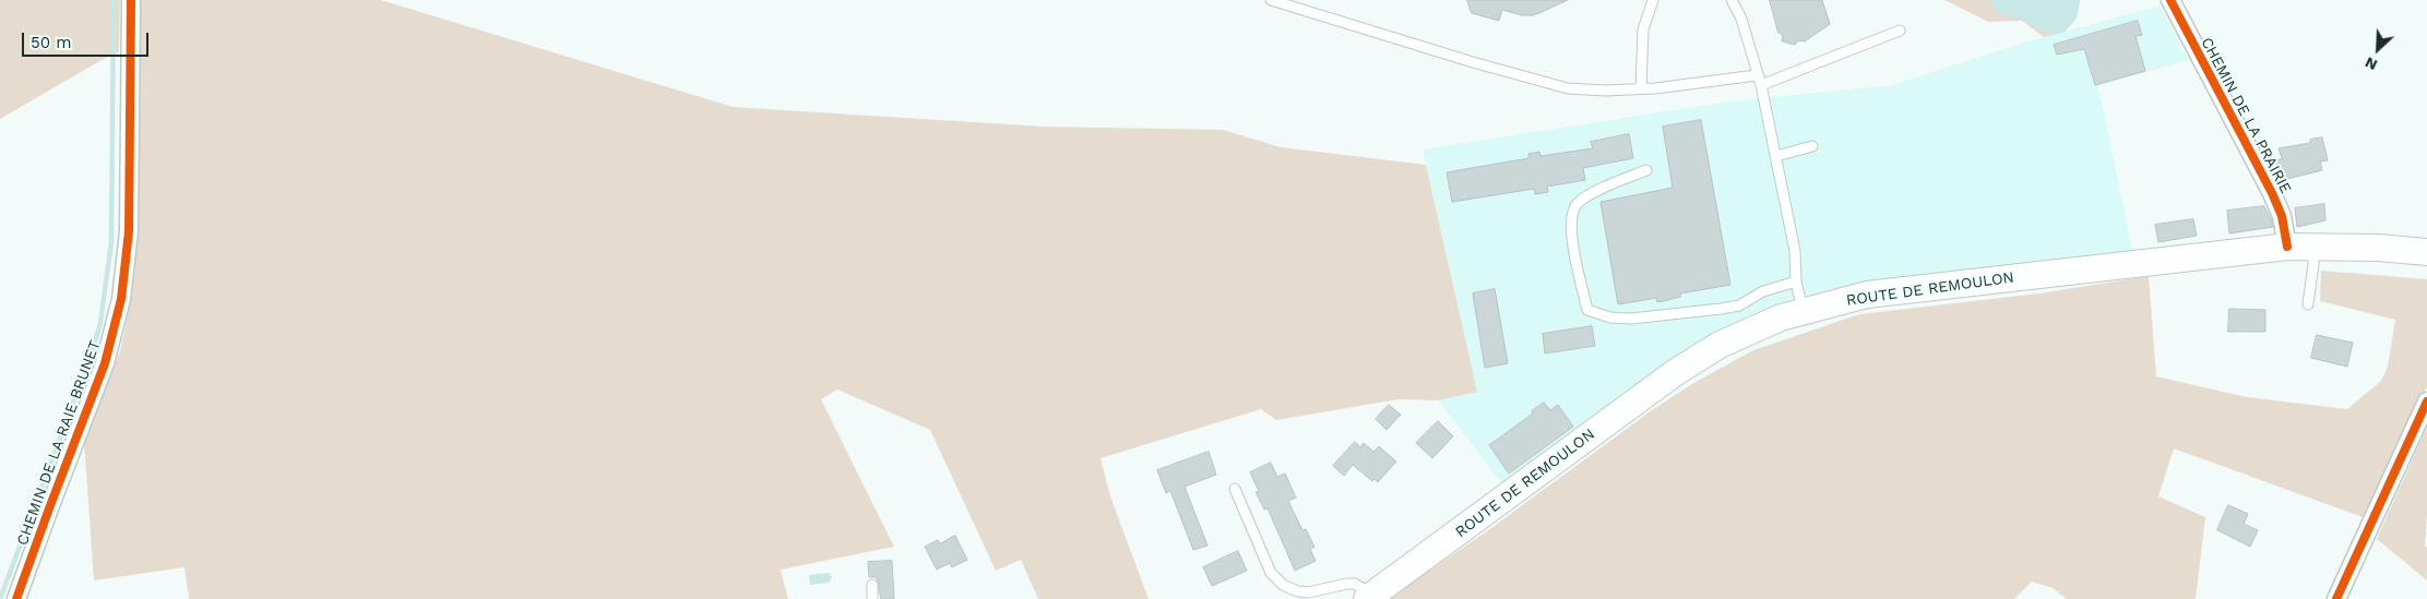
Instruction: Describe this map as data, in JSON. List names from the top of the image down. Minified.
{"streets":{"main road":["ROUTE DE REMOULON"],"street":["CHEMIN DE LA PRAIRIE","CHEMIN DE LA RAIE BRUNET"]},"crossings":[["CHEMIN DE LA PRAIRIE","ROUTE DE REMOULON"]],"scale_bar":"50 m","north":"bottom left"}
